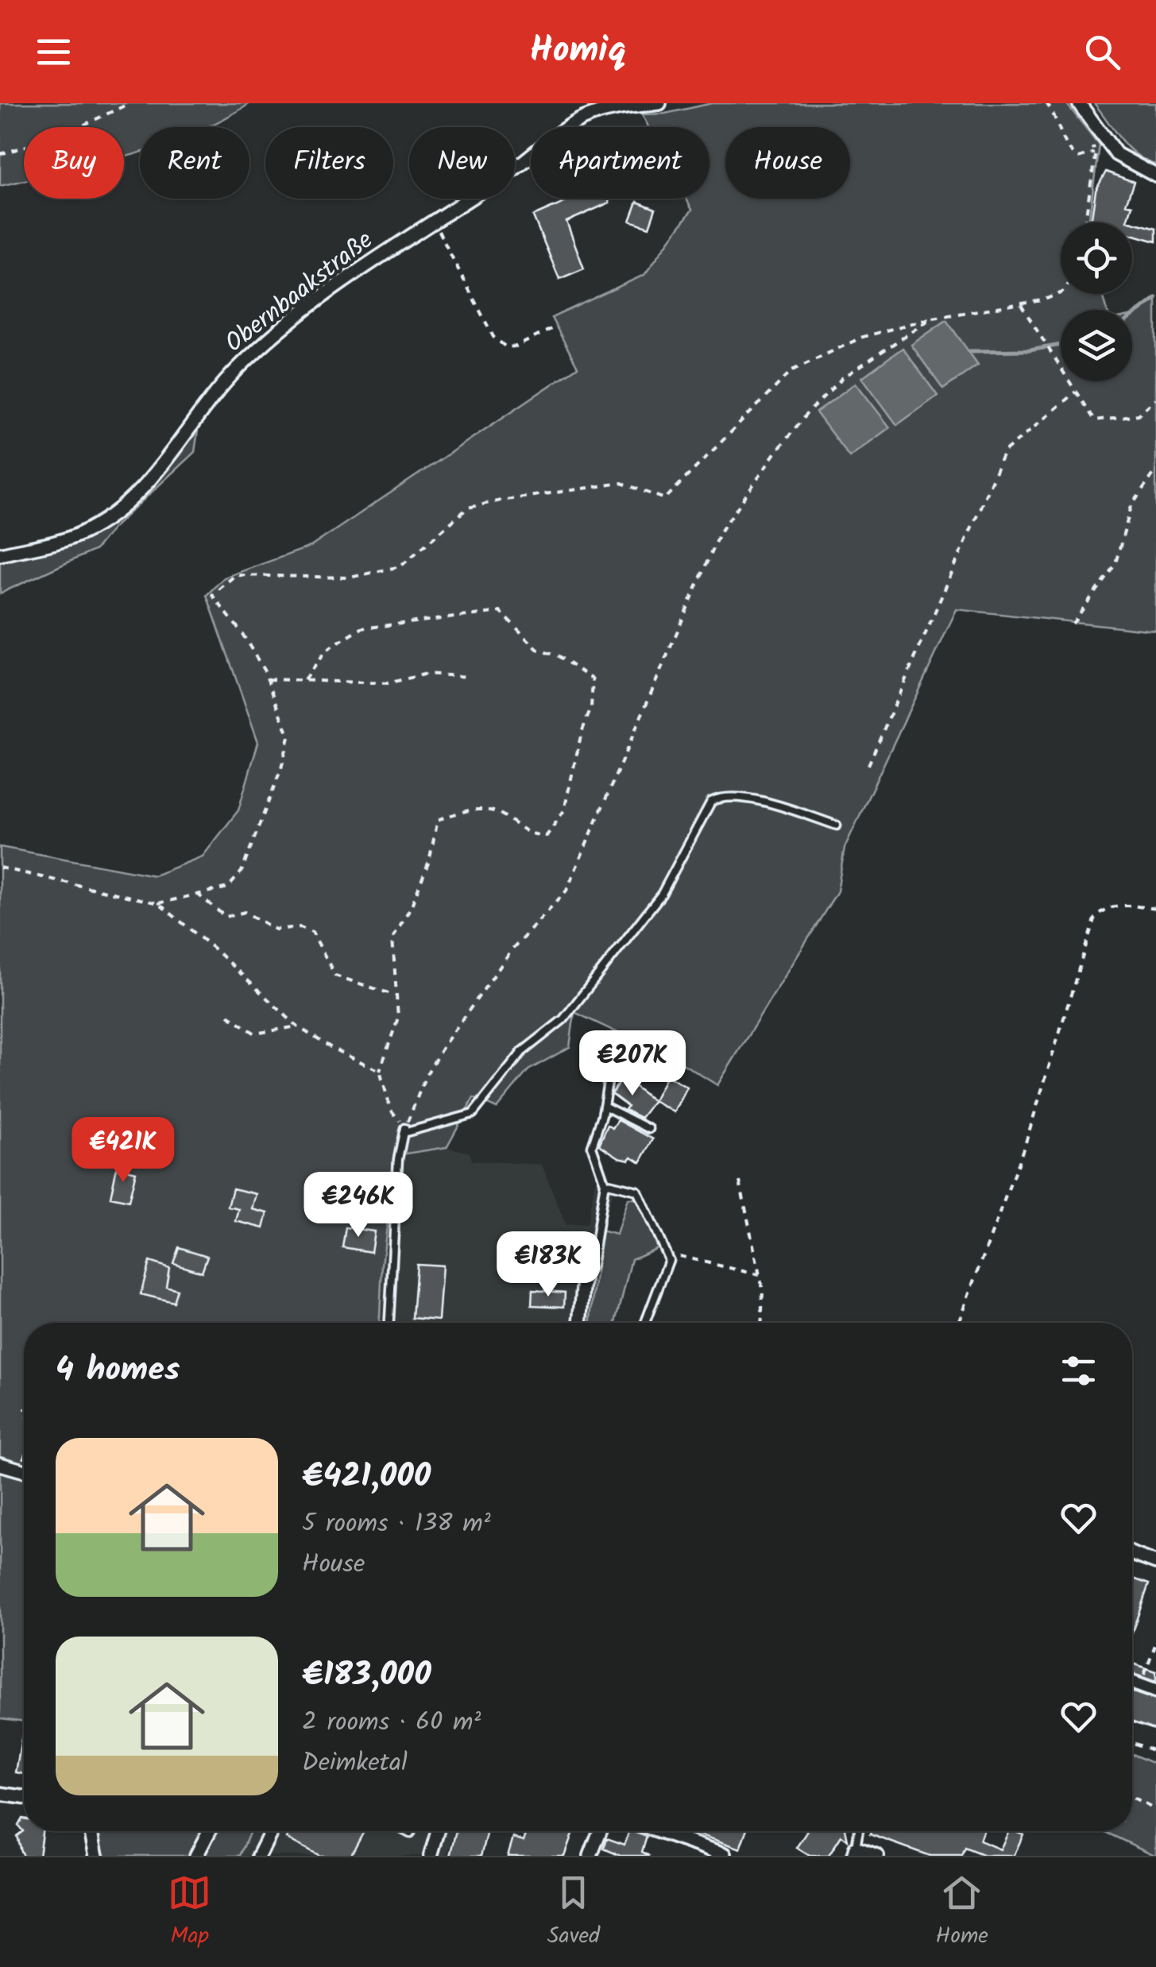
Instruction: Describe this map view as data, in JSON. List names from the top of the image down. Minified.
{"streets":{"street":["Obernbaakstraße"]},"page":{"header":"Homiq","chip":["Buy","Rent","Filters","New","Apartment","House"],"price":["€207K","€421K","€246K","€183K"],"heading":"4 homes","list":[{"name":"€421,000","note":"5 rooms · 138 m² · House"},{"name":"€183,000","note":"2 rooms · 60 m² · Deimketal"}],"tabs":["Map","Saved","Home"]}}
